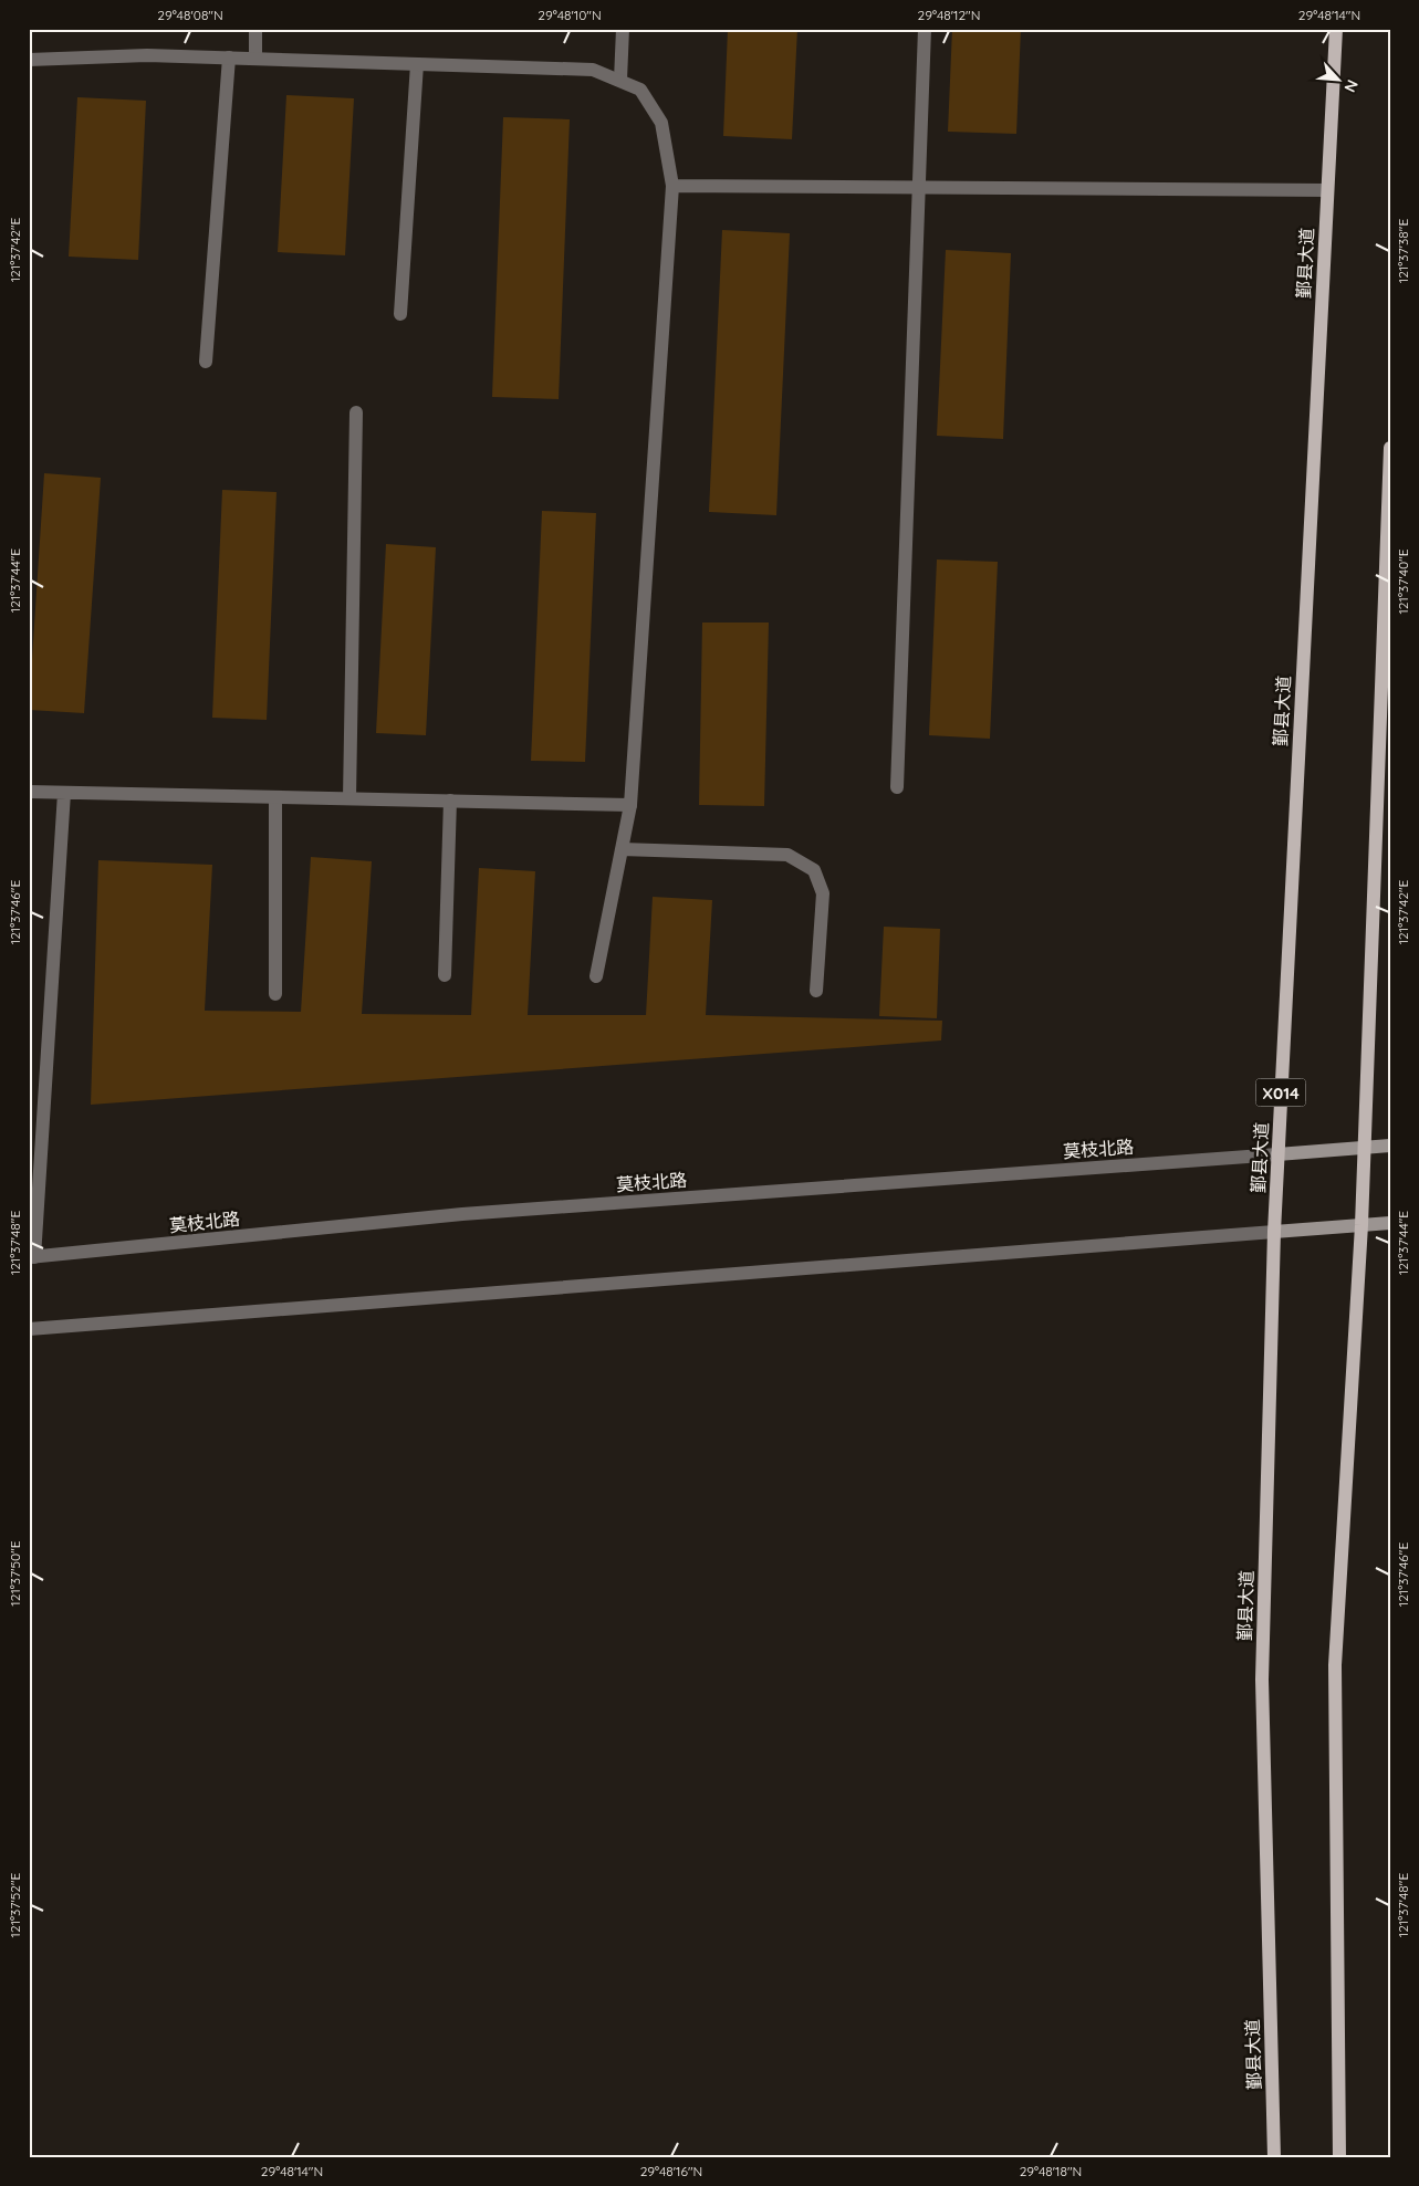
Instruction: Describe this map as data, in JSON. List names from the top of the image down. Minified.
{"streets":{"main road":["鄞县大道","X014"],"street":["莫枝北路"]},"crossings":[["鄞县大道","莫枝北路"]],"north":"bottom right","coordinates":["29°48'08\"N","29°48'10\"N","29°48'12\"N","29°48'14\"N","121°37'42\"E","121°37'38\"E","121°37'44\"E","121°37'40\"E","121°37'46\"E","121°37'48\"E","121°37'50\"E","121°37'52\"E","29°48'16\"N","29°48'18\"N"]}
